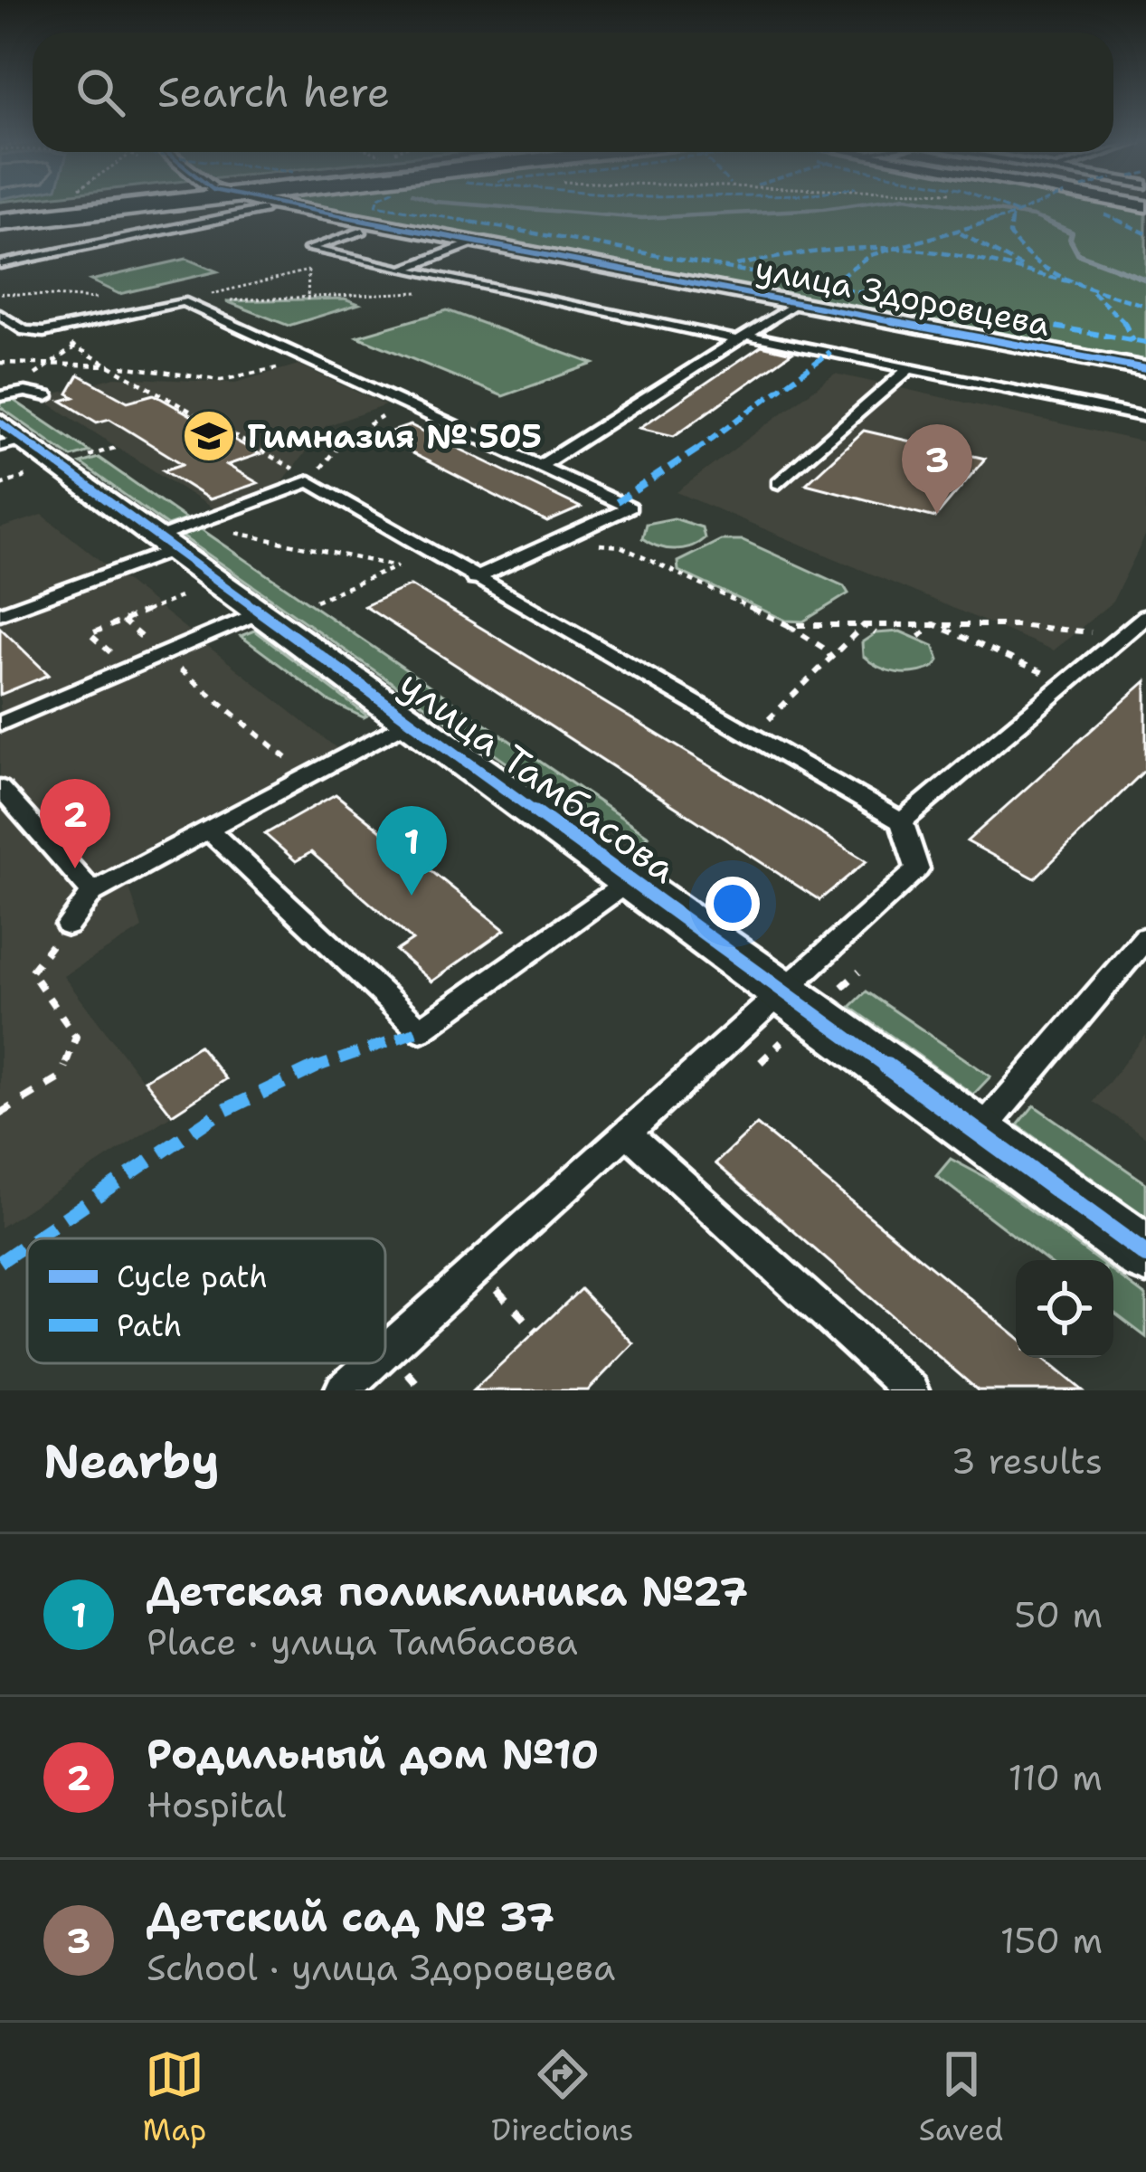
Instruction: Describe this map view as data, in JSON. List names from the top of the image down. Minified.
{"streets":{"street":["улица Здоровцева","улица Тамбасова"]},"places":{"school or university":["Гимназия № 505"]},"legend":["Cycle path","Path"],"page":{"search":"Search here","pins":["3","2","1"],"heading":["Nearby","3 results"],"list":[{"mark":"1","name":"Детская поликлиника №27","note":"Place · улица Тамбасова","value":"50 m"},{"mark":"2","name":"Родильный дом №10","note":"Hospital","value":"110 m"},{"mark":"3","name":"Детский сад № 37","note":"School · улица Здоровцева","value":"150 m"}],"nav":["Map","Directions","Saved"]}}
